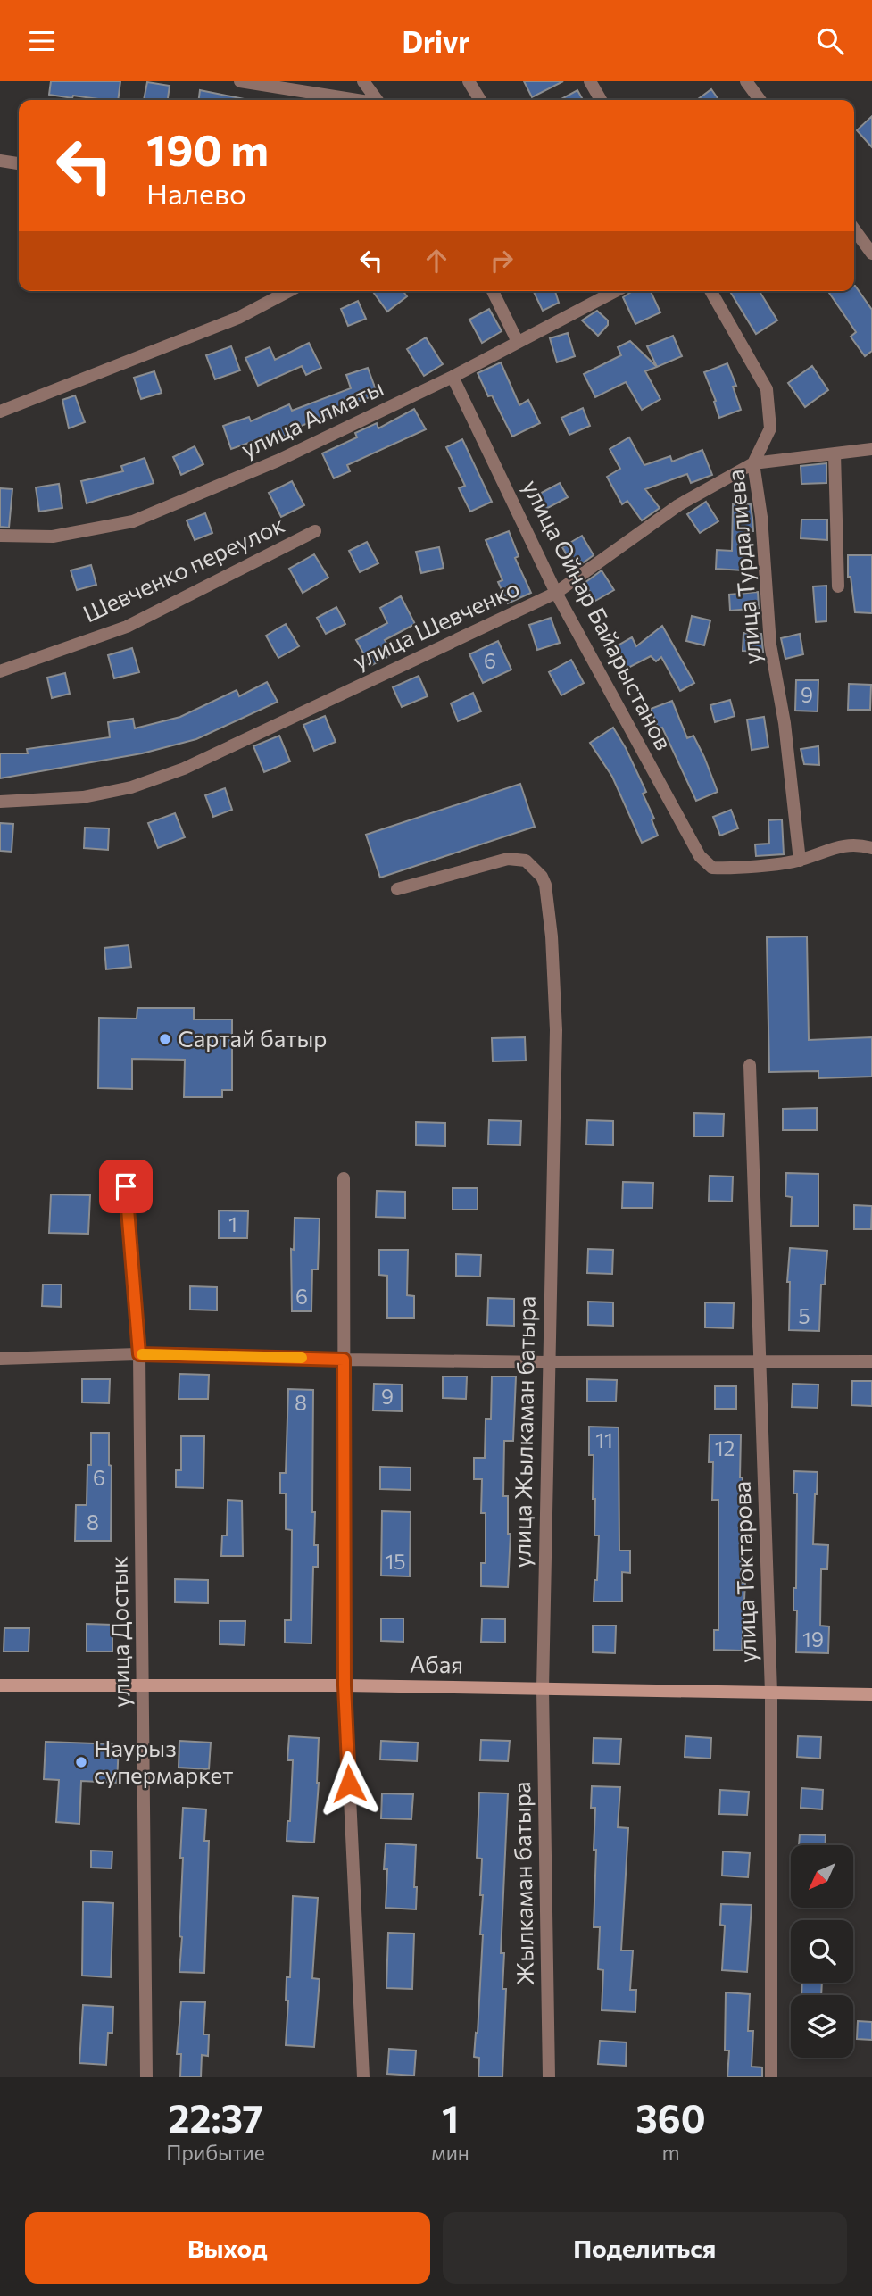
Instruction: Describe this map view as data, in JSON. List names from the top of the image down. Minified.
{"streets":{"street":["улица Алматы","улица Турдалиева","Шевченко переулок","улица Ойнар Байарыстанов","улица Шевченко","улица Жылкаман батыра","улица Токтарова","улица Достык","Абая","Жылкаман батыра"]},"crossings":[["улица Алматы","улица Ойнар Байарыстанов"],["улица Турдалиева","улица Ойнар Байарыстанов"],["улица Турдалиева","улица Шевченко"],["улица Ойнар Байарыстанов","улица Шевченко"],["улица Жылкаман батыра","Абая"],["улица Жылкаман батыра","Жылкаман батыра"],["улица Токтарова","Абая"],["улица Достык","Абая"],["Абая","Жылкаман батыра"]],"places":["Сартай батыр","Наурыз супермаркет"],"house_numbers":["6","9","1","6","5","9","8","11","12","6","8","15","19"],"north":"bottom left","page":{"header":"Drivr","turn":["190 m","Налево"],"eta":["22:37","Прибытие","1","мин","360","m"],"buttons":["Выход","Поделиться"]}}
